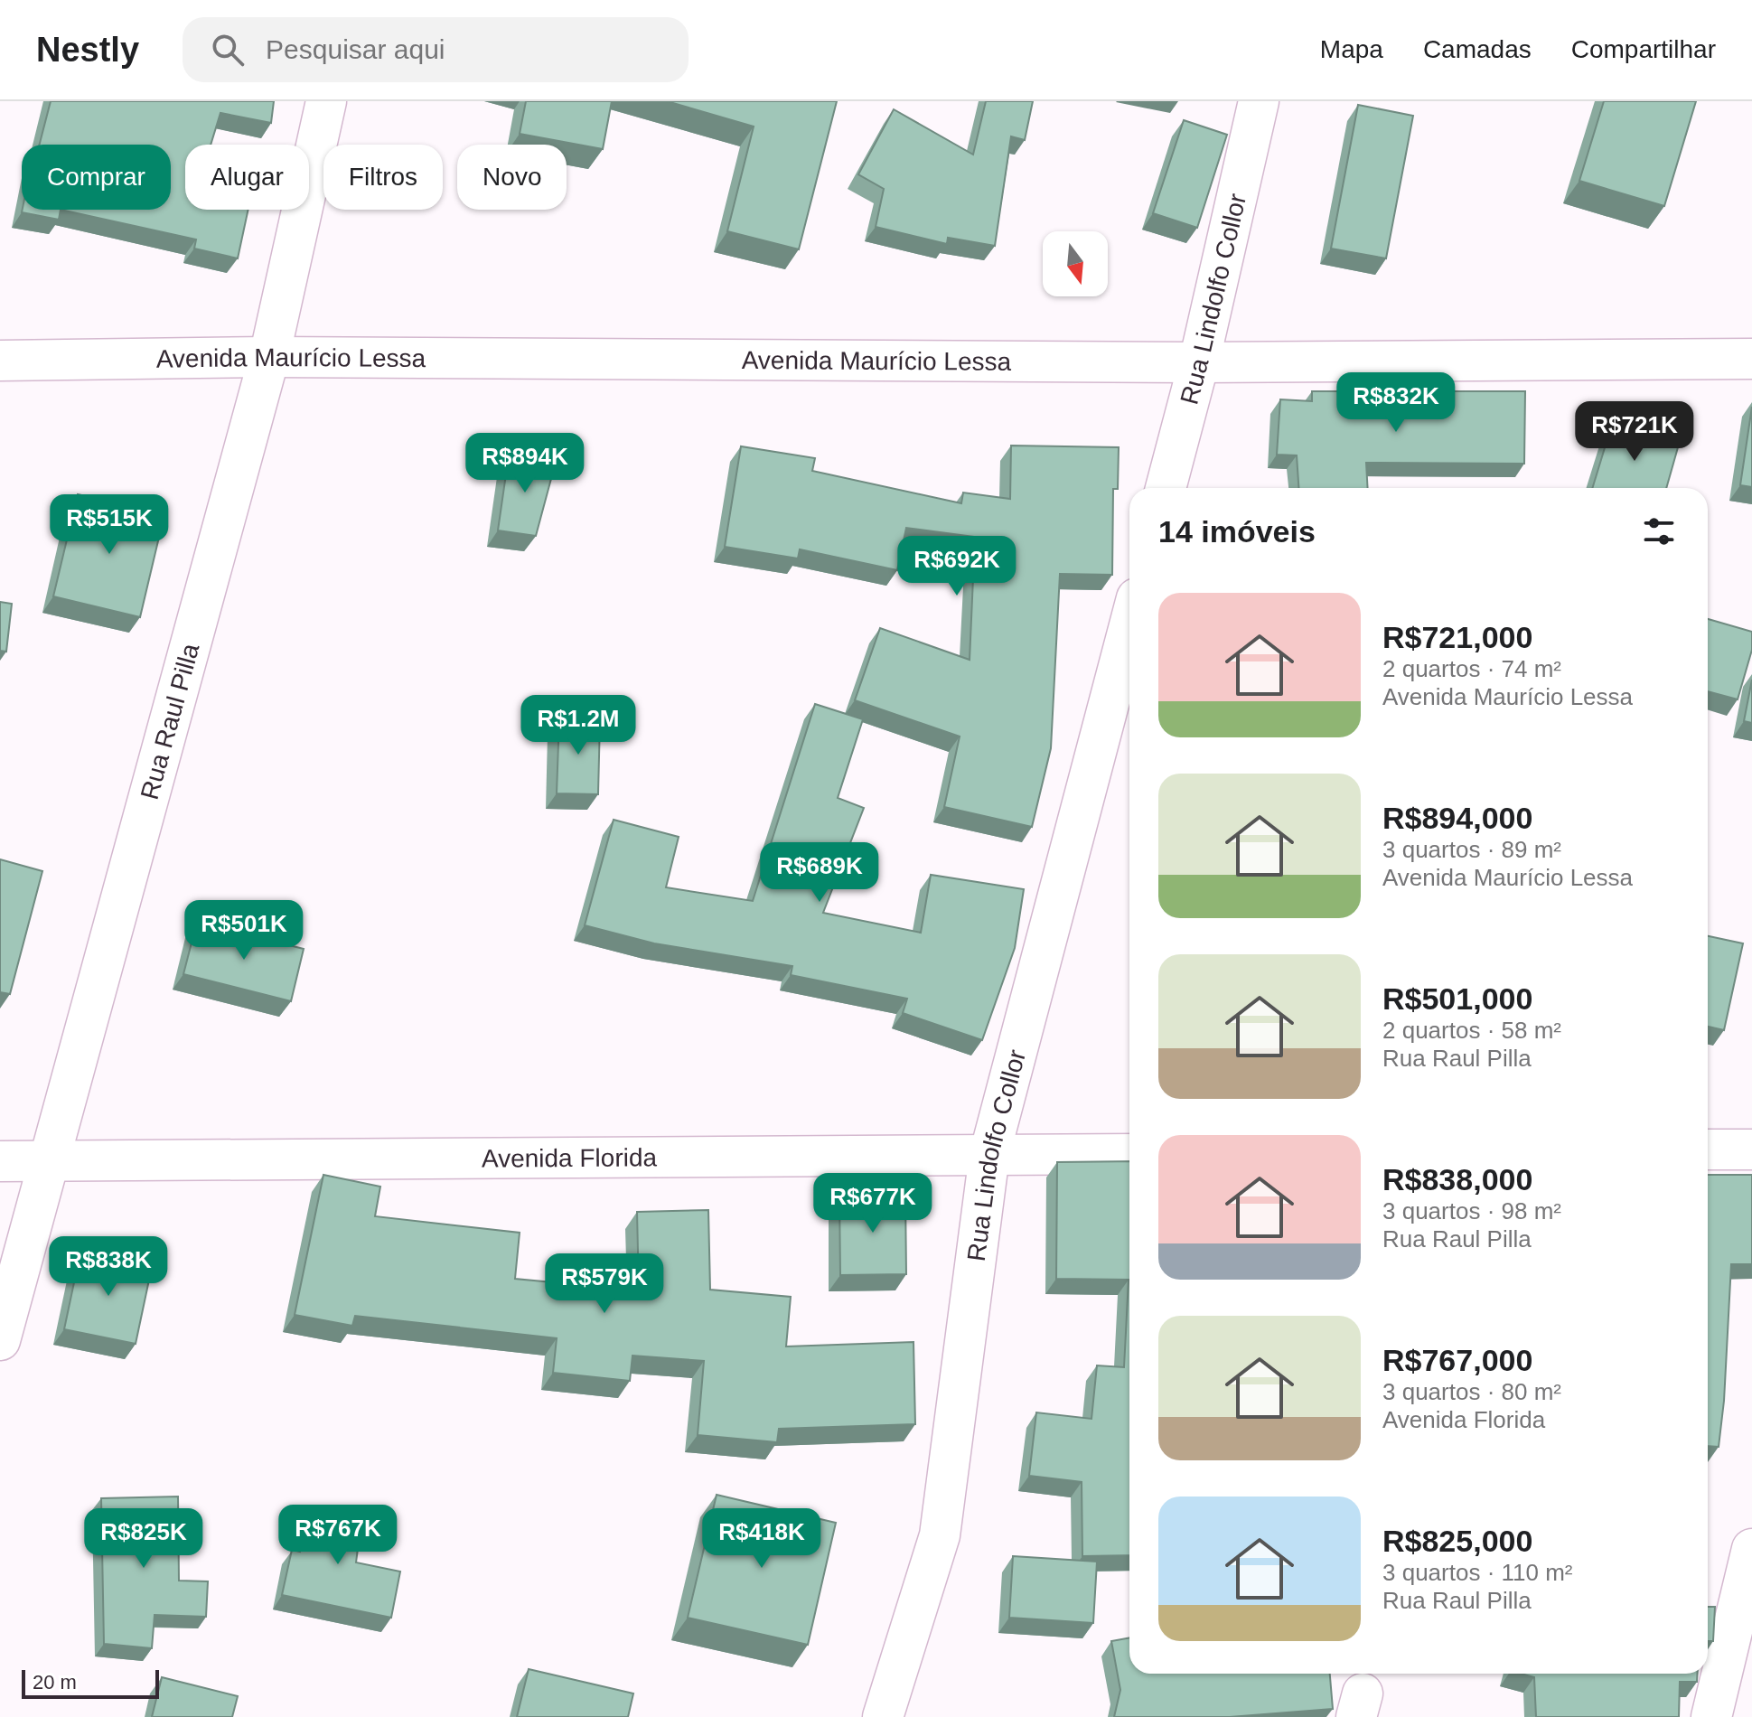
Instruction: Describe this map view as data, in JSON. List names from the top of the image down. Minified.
{"streets":{"street":["Rua Lindolfo Collor","Avenida Maurício Lessa","Rua Raul Pilla","Avenida Florida"]},"crossings":[["Rua Lindolfo Collor","Avenida Maurício Lessa"],["Rua Lindolfo Collor","Avenida Florida"],["Avenida Maurício Lessa","Rua Raul Pilla"],["Rua Raul Pilla","Avenida Florida"]],"scale_bar":"20 m","north":"bottom","page":{"header":"Nestly","search":"Pesquisar aqui","nav":["Mapa","Camadas","Compartilhar"],"chip":["Comprar","Alugar","Filtros","Novo"],"price":["R$832K","R$721K","R$894K","R$515K","R$692K","R$1.2M","R$689K","R$501K","R$677K","R$838K","R$579K","R$767K","R$825K","R$418K"],"heading":"14 imóveis","list":[{"name":"R$721,000","note":"2 quartos · 74 m² · Avenida Maurício Lessa"},{"name":"R$894,000","note":"3 quartos · 89 m² · Avenida Maurício Lessa"},{"name":"R$501,000","note":"2 quartos · 58 m² · Rua Raul Pilla"},{"name":"R$838,000","note":"3 quartos · 98 m² · Rua Raul Pilla"},{"name":"R$767,000","note":"3 quartos · 80 m² · Avenida Florida"},{"name":"R$825,000","note":"3 quartos · 110 m² · Rua Raul Pilla"}],"scale":"20 m"}}
